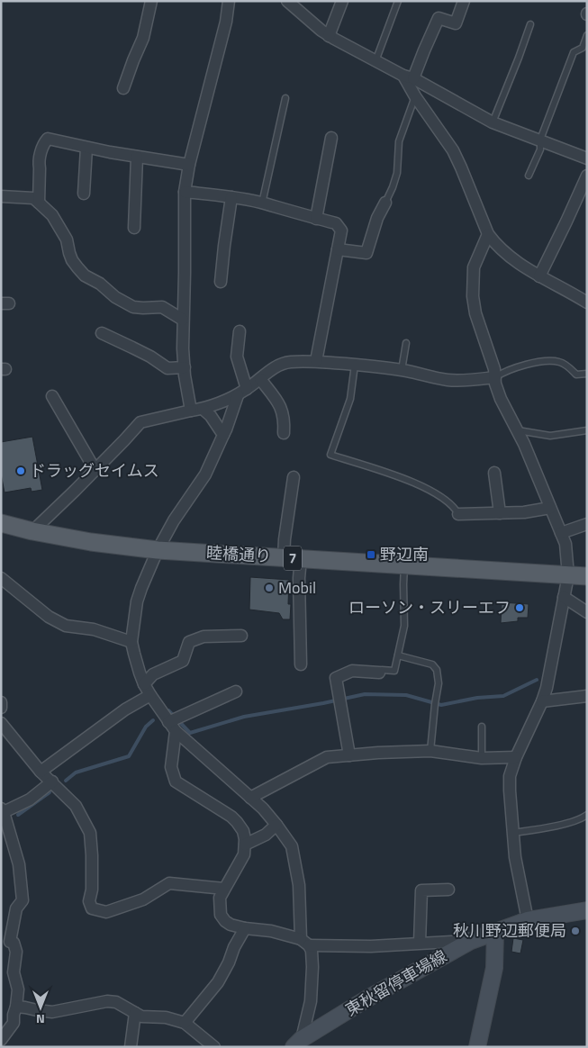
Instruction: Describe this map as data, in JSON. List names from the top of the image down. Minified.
{"streets":{"main road":["睦橋通り","7","東秋留停車場線"]},"places":{"other":["ドラッグセイムス","Mobil","ローソン・スリーエフ","秋川野辺郵便局"],"transit":["野辺南"]},"north":"bottom"}
